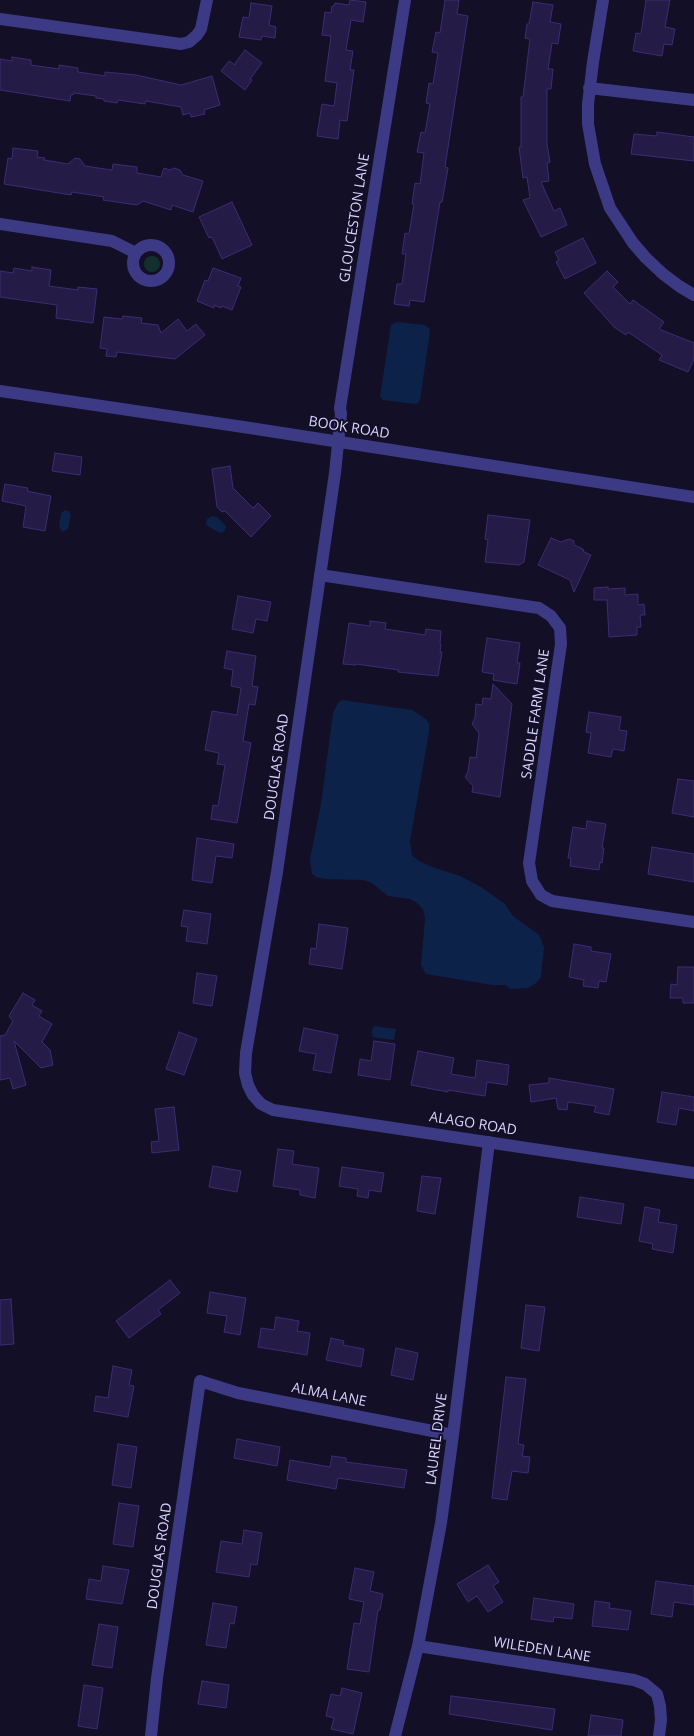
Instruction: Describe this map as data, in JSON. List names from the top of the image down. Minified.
{"streets":{"street":["GLOUCESTON LANE","BOOK ROAD","SADDLE FARM LANE","DOUGLAS ROAD","ALAGO ROAD","ALMA LANE","LAUREL DRIVE","WILEDEN LANE"]},"crossings":[["GLOUCESTON LANE","BOOK ROAD"],["GLOUCESTON LANE","DOUGLAS ROAD"],["BOOK ROAD","DOUGLAS ROAD"],["SADDLE FARM LANE","DOUGLAS ROAD"],["DOUGLAS ROAD","ALAGO ROAD"],["DOUGLAS ROAD","ALMA LANE"],["ALAGO ROAD","LAUREL DRIVE"],["ALMA LANE","LAUREL DRIVE"],["LAUREL DRIVE","WILEDEN LANE"]]}
